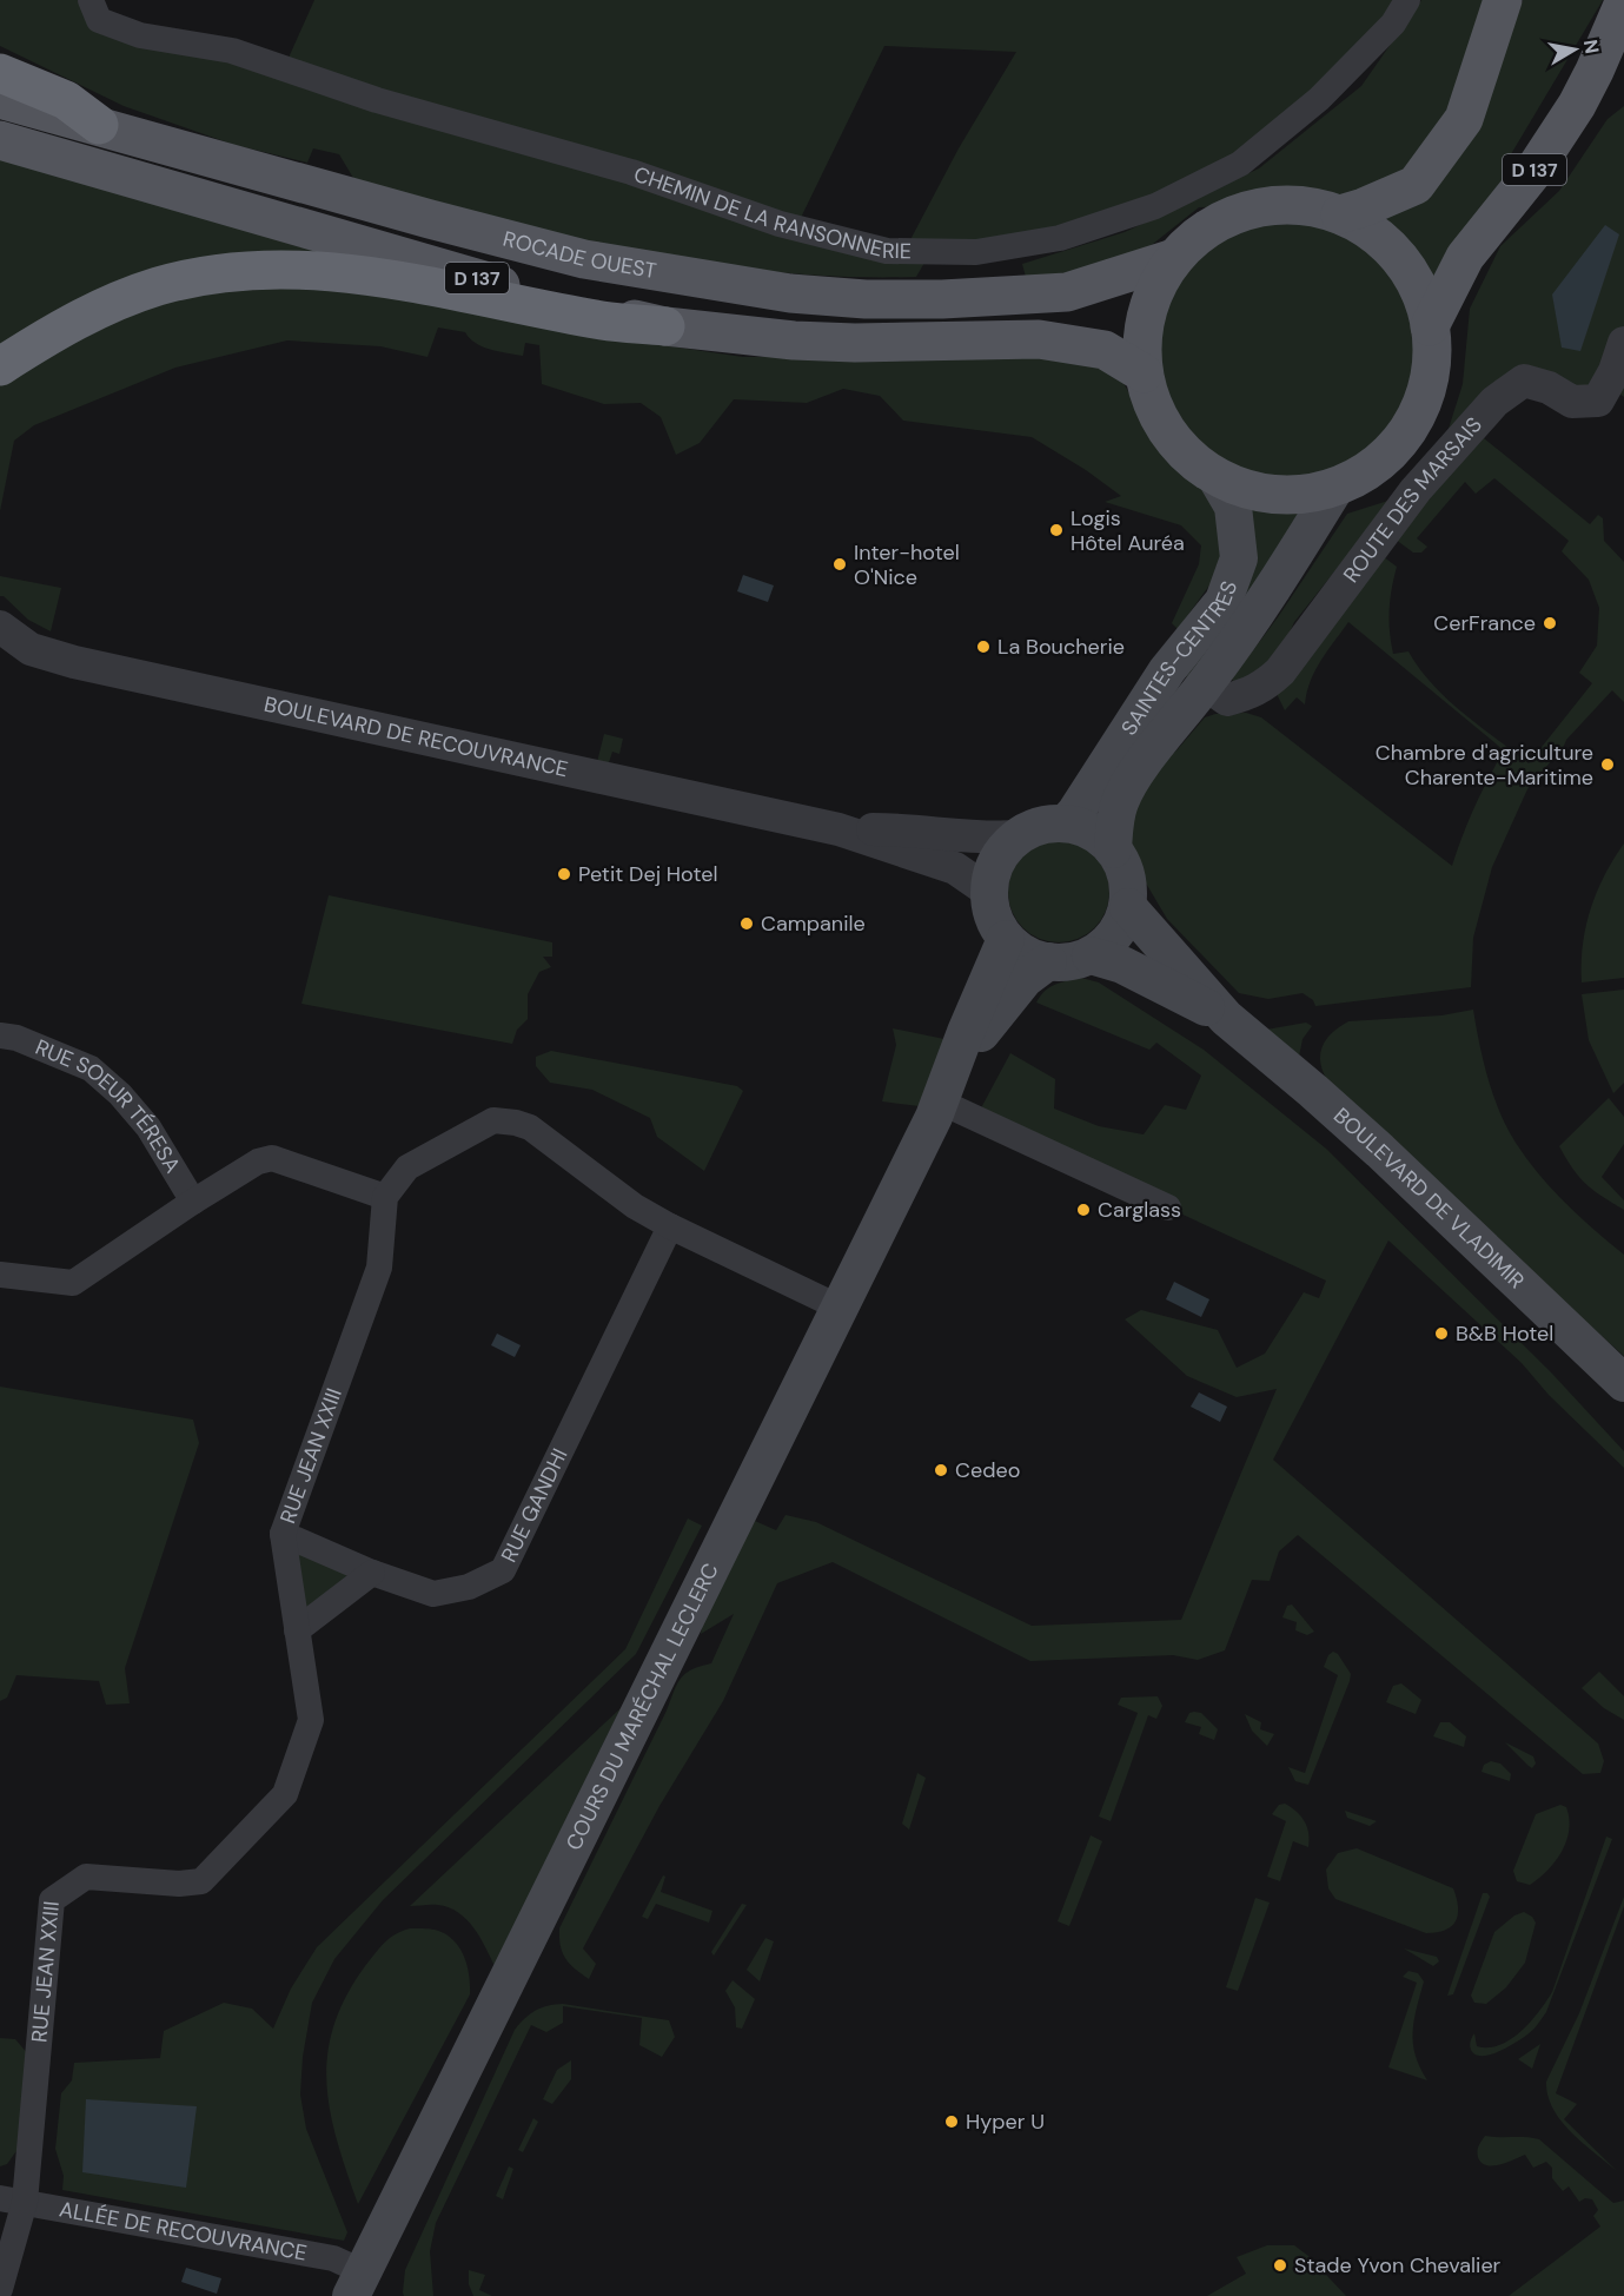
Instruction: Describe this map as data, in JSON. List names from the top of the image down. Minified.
{"streets":{"main road":["D 137","ROCADE OUEST","SAINTES-CENTRES","BOULEVARD DE VLADIMIR","COURS DU MARÉCHAL LECLERC"],"street":["CHEMIN DE LA RANSONNERIE","ROUTE DES MARSAIS","BOULEVARD DE RECOUVRANCE","RUE SOEUR TÉRESA","RUE JEAN XXIII","RUE GANDHI","ALLÉE DE RECOUVRANCE"]},"crossings":[["SAINTES-CENTRES","COURS DU MARÉCHAL LECLERC"],["RUE JEAN XXIII","RUE GANDHI"],["RUE JEAN XXIII","ALLÉE DE RECOUVRANCE"],["COURS DU MARÉCHAL LECLERC","ALLÉE DE RECOUVRANCE"]],"places":["Logis Hôtel Auréa","Inter-hotel O'Nice","CerFrance","La Boucherie","Chambre d'agriculture Charente-Maritime","Petit Dej Hotel","Campanile","Carglass","B&B Hotel","Cedeo","Hyper U","Stade Yvon Chevalier"],"north":"right"}
